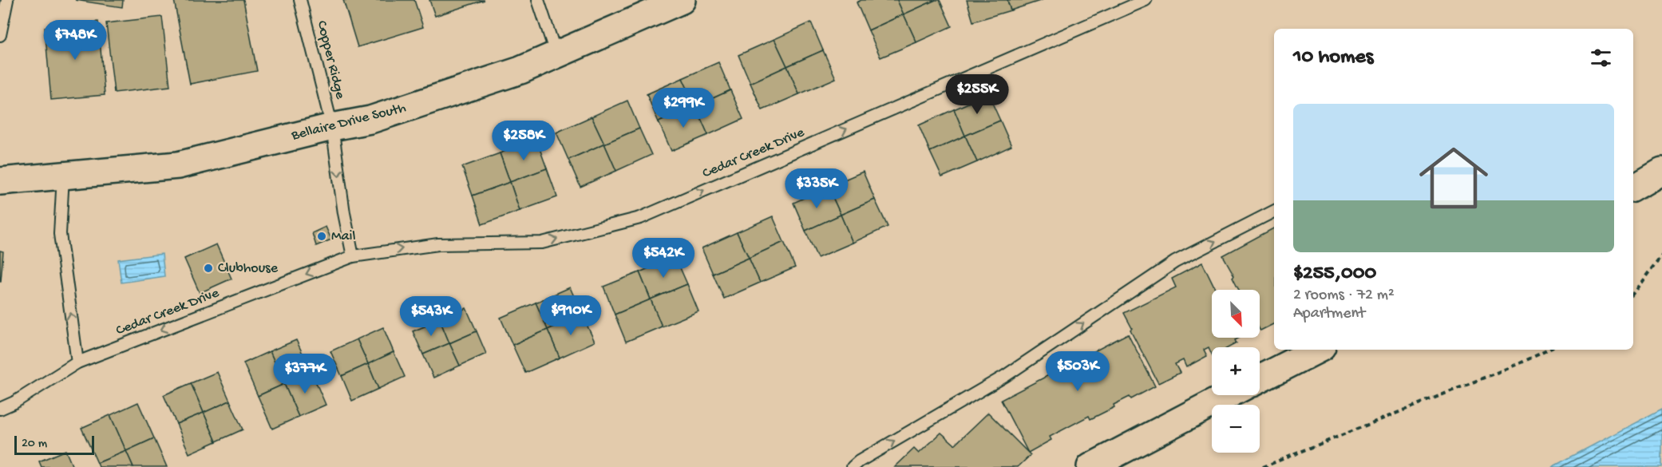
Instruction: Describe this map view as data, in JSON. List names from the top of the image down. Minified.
{"streets":{"street":["Bellaire Drive South"],"lane":["Copper Ridge","Cedar Creek Drive"]},"crossings":[["Copper Ridge","Bellaire Drive South"]],"places":["Mail","Clubhouse"],"scale_bar":"20 m","north":"bottom right","page":{"price":["$748K","$255K","$299K","$258K","$335K","$542K","$910K","$543K","$503K","$377K"],"heading":"10 homes","list":[{"name":"$255,000","note":"2 rooms · 72 m² · Apartment"}],"map_buttons":["+","−"],"scale":"20 m"}}
